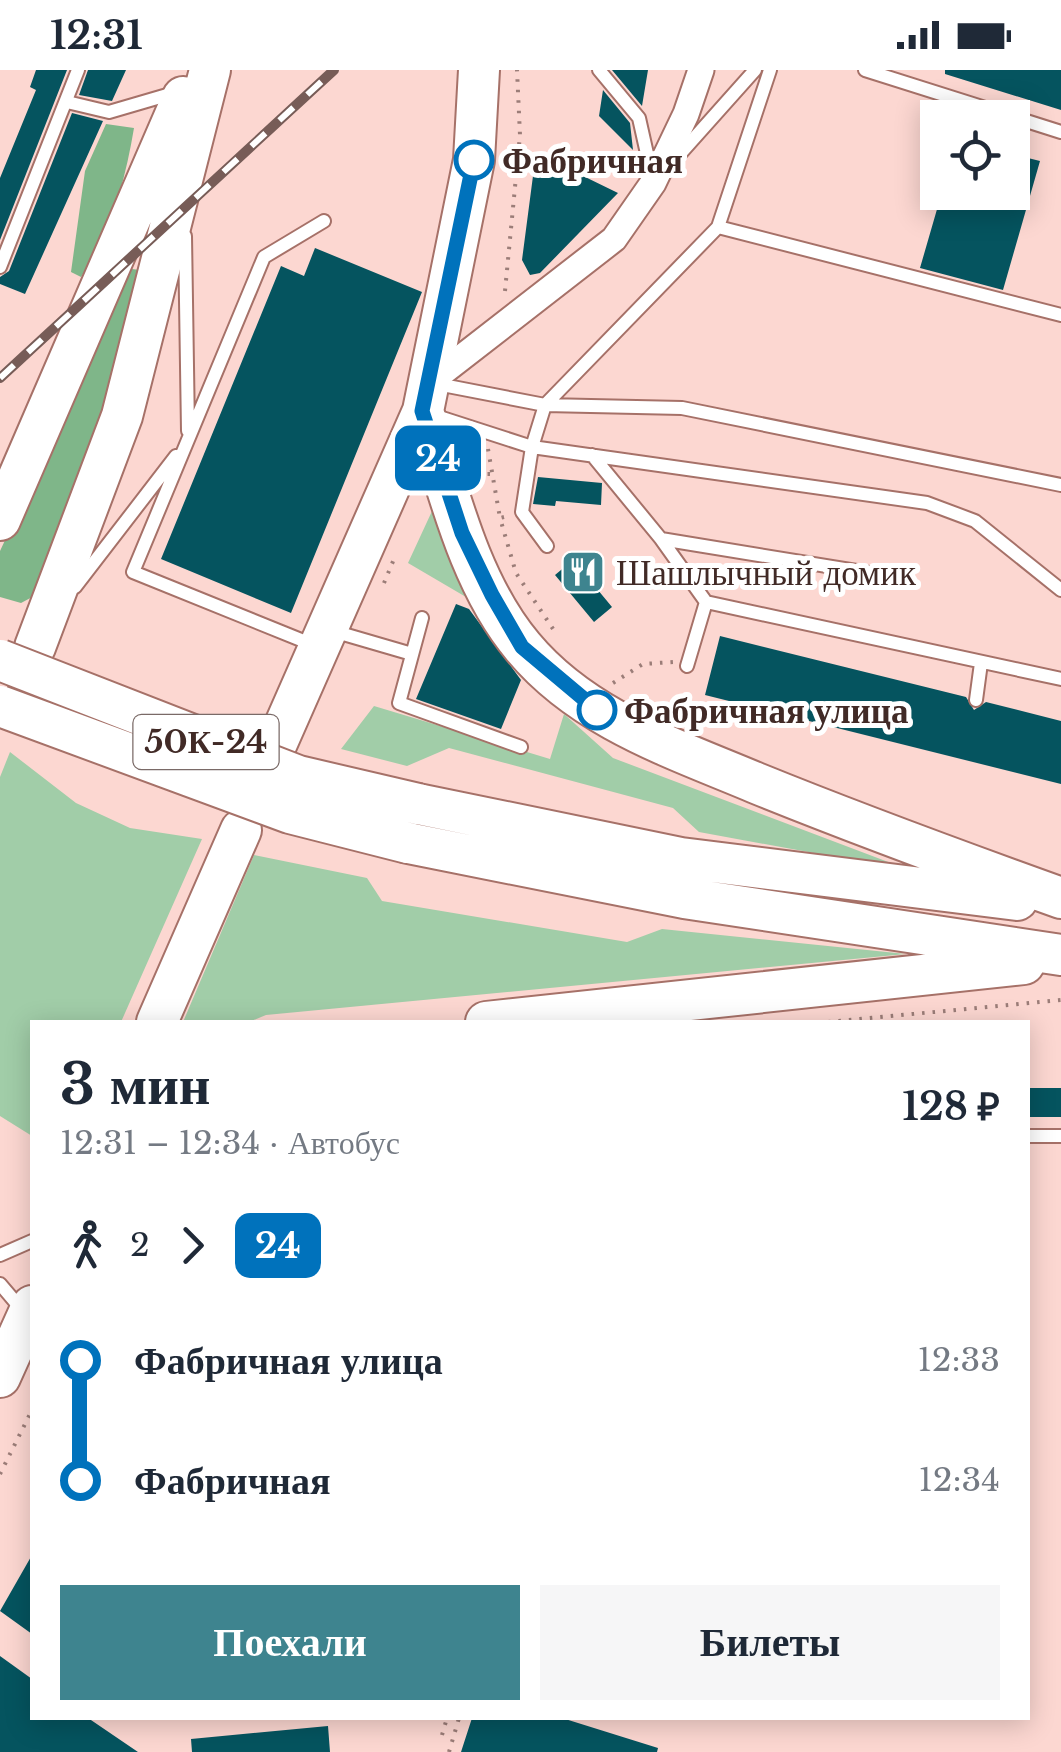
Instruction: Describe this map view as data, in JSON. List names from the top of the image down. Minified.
{"streets":{"main road":["50К-24"]},"places":{"other":["Фабричная","Фабричная улица"],"restaurant":["Шашлычный домик"]},"lines":["bus line 24"],"page":{"status":"12:31","on_map":"24","heading":["3 мин","12:31 – 12:34 · Автобус","128 ₽"],"legs":["2","24"],"list":[{"name":"Фабричная улица","value":"12:33"},{"name":"Фабричная","value":"12:34"}],"buttons":["Поехали","Билеты"]}}
